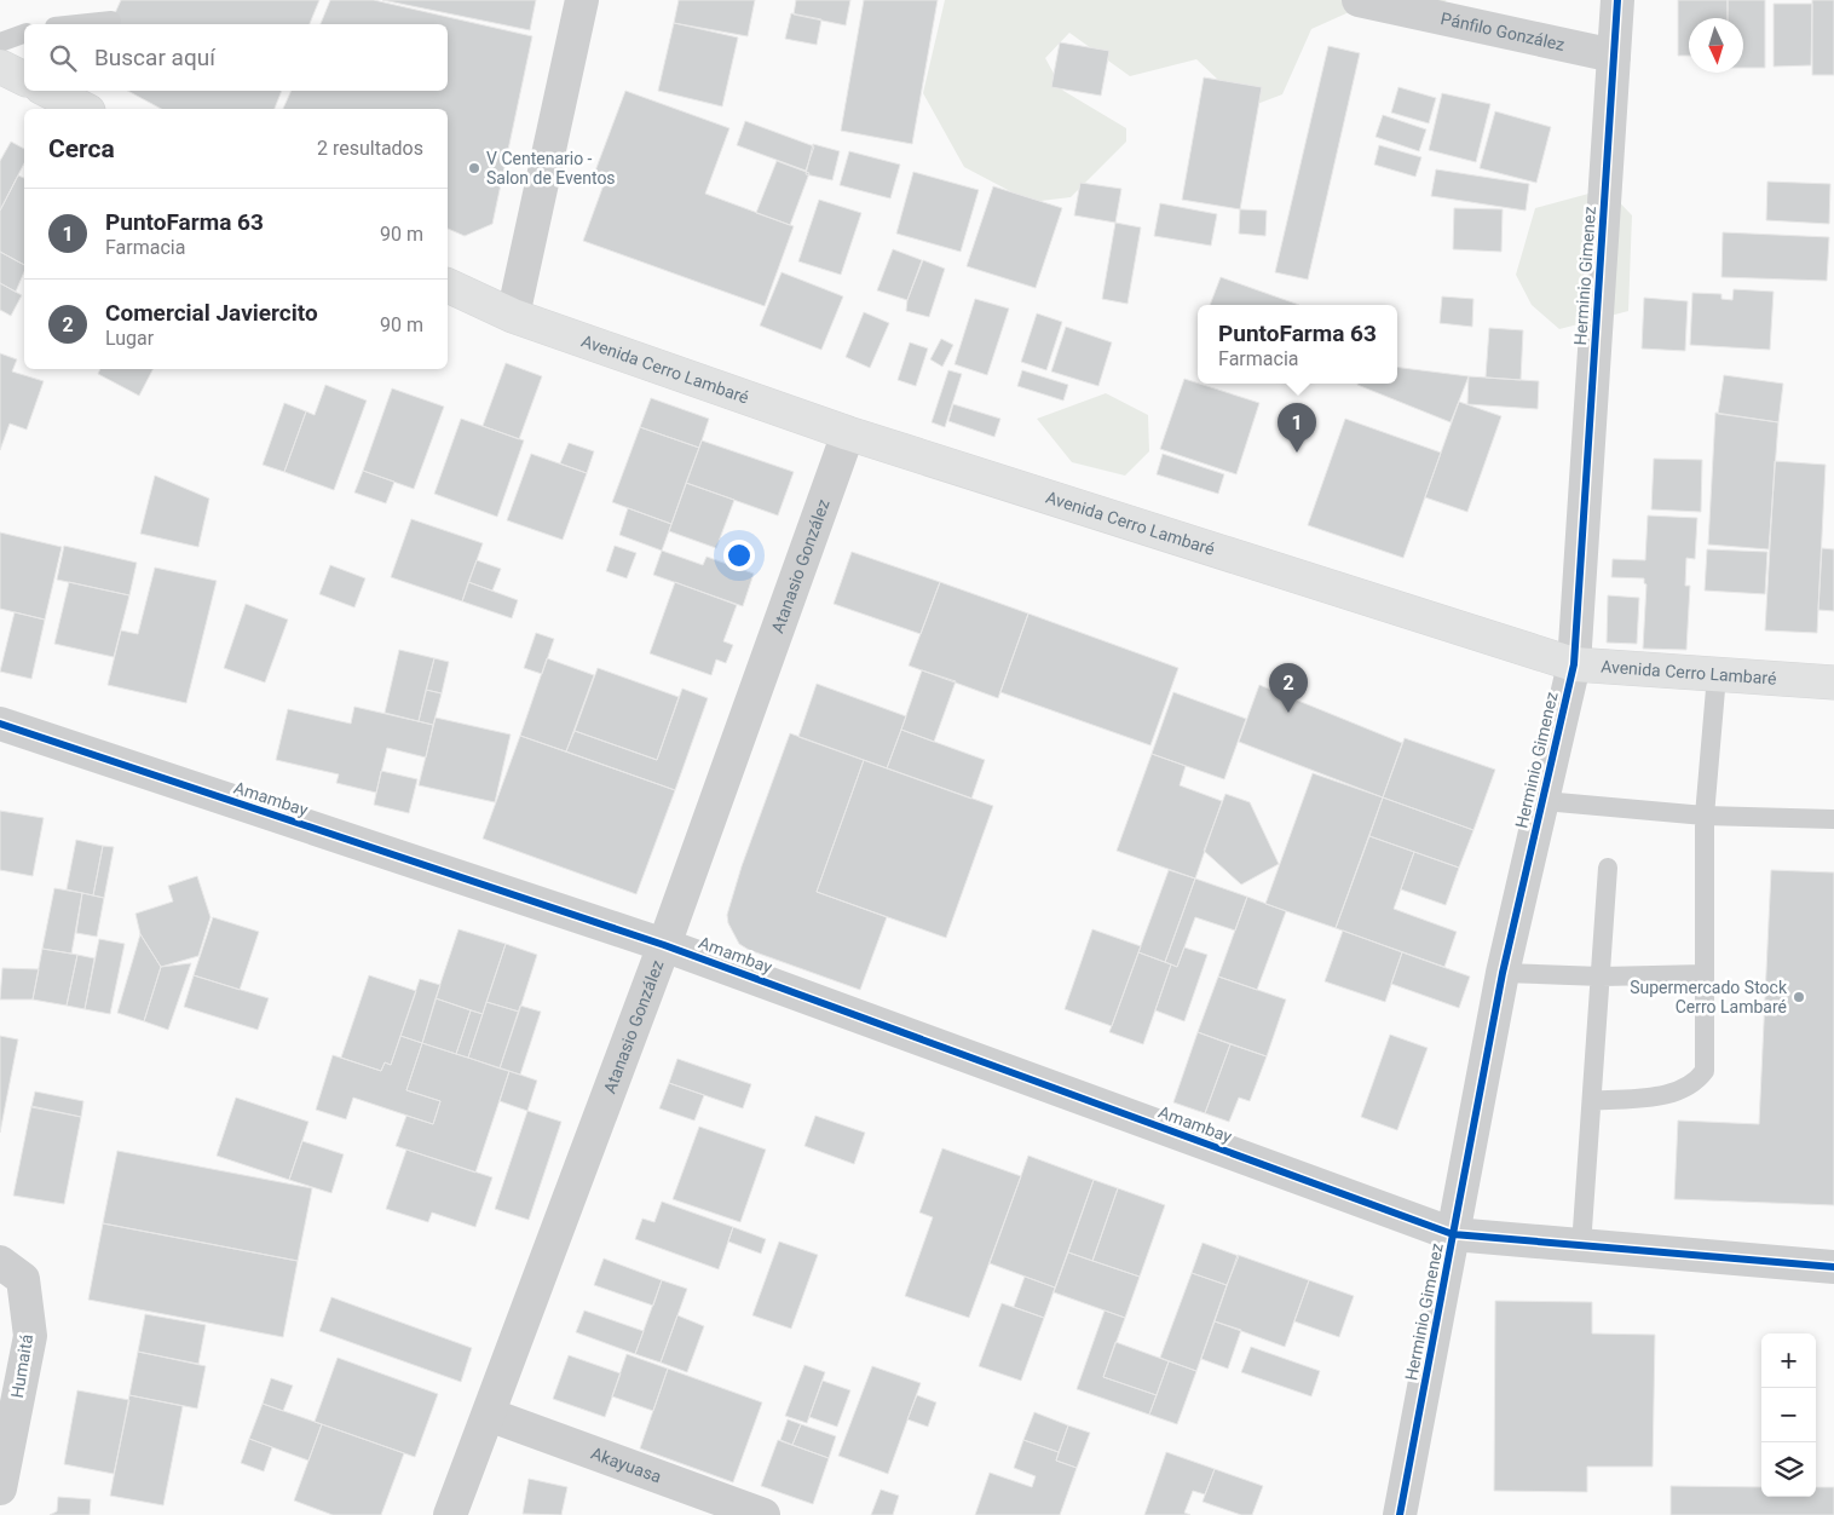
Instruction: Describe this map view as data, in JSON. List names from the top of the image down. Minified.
{"streets":{"main road":["Avenida Cerro Lambaré"],"street":["Pánfilo González","Herminio Gimenez","Atanasio González","Amambay","Humaitá","Akayuasa"]},"crossings":[["Pánfilo González","Herminio Gimenez"],["Herminio Gimenez","Avenida Cerro Lambaré"],["Herminio Gimenez","Amambay"],["Avenida Cerro Lambaré","Atanasio González"],["Atanasio González","Amambay"],["Atanasio González","Akayuasa"]],"places":["V Centenario - Salon de Eventos","Supermercado Stock Cerro Lambaré"],"north":"bottom","page":{"search":"Buscar aquí","heading":["Cerca","2 resultados"],"list":[{"mark":"1","name":"PuntoFarma 63","note":"Farmacia","value":"90 m"},{"mark":"2","name":"Comercial Javiercito","note":"Lugar","value":"90 m"}],"popup":["PuntoFarma 63","Farmacia"],"pins":["1","2"],"map_buttons":["+","−"]}}
